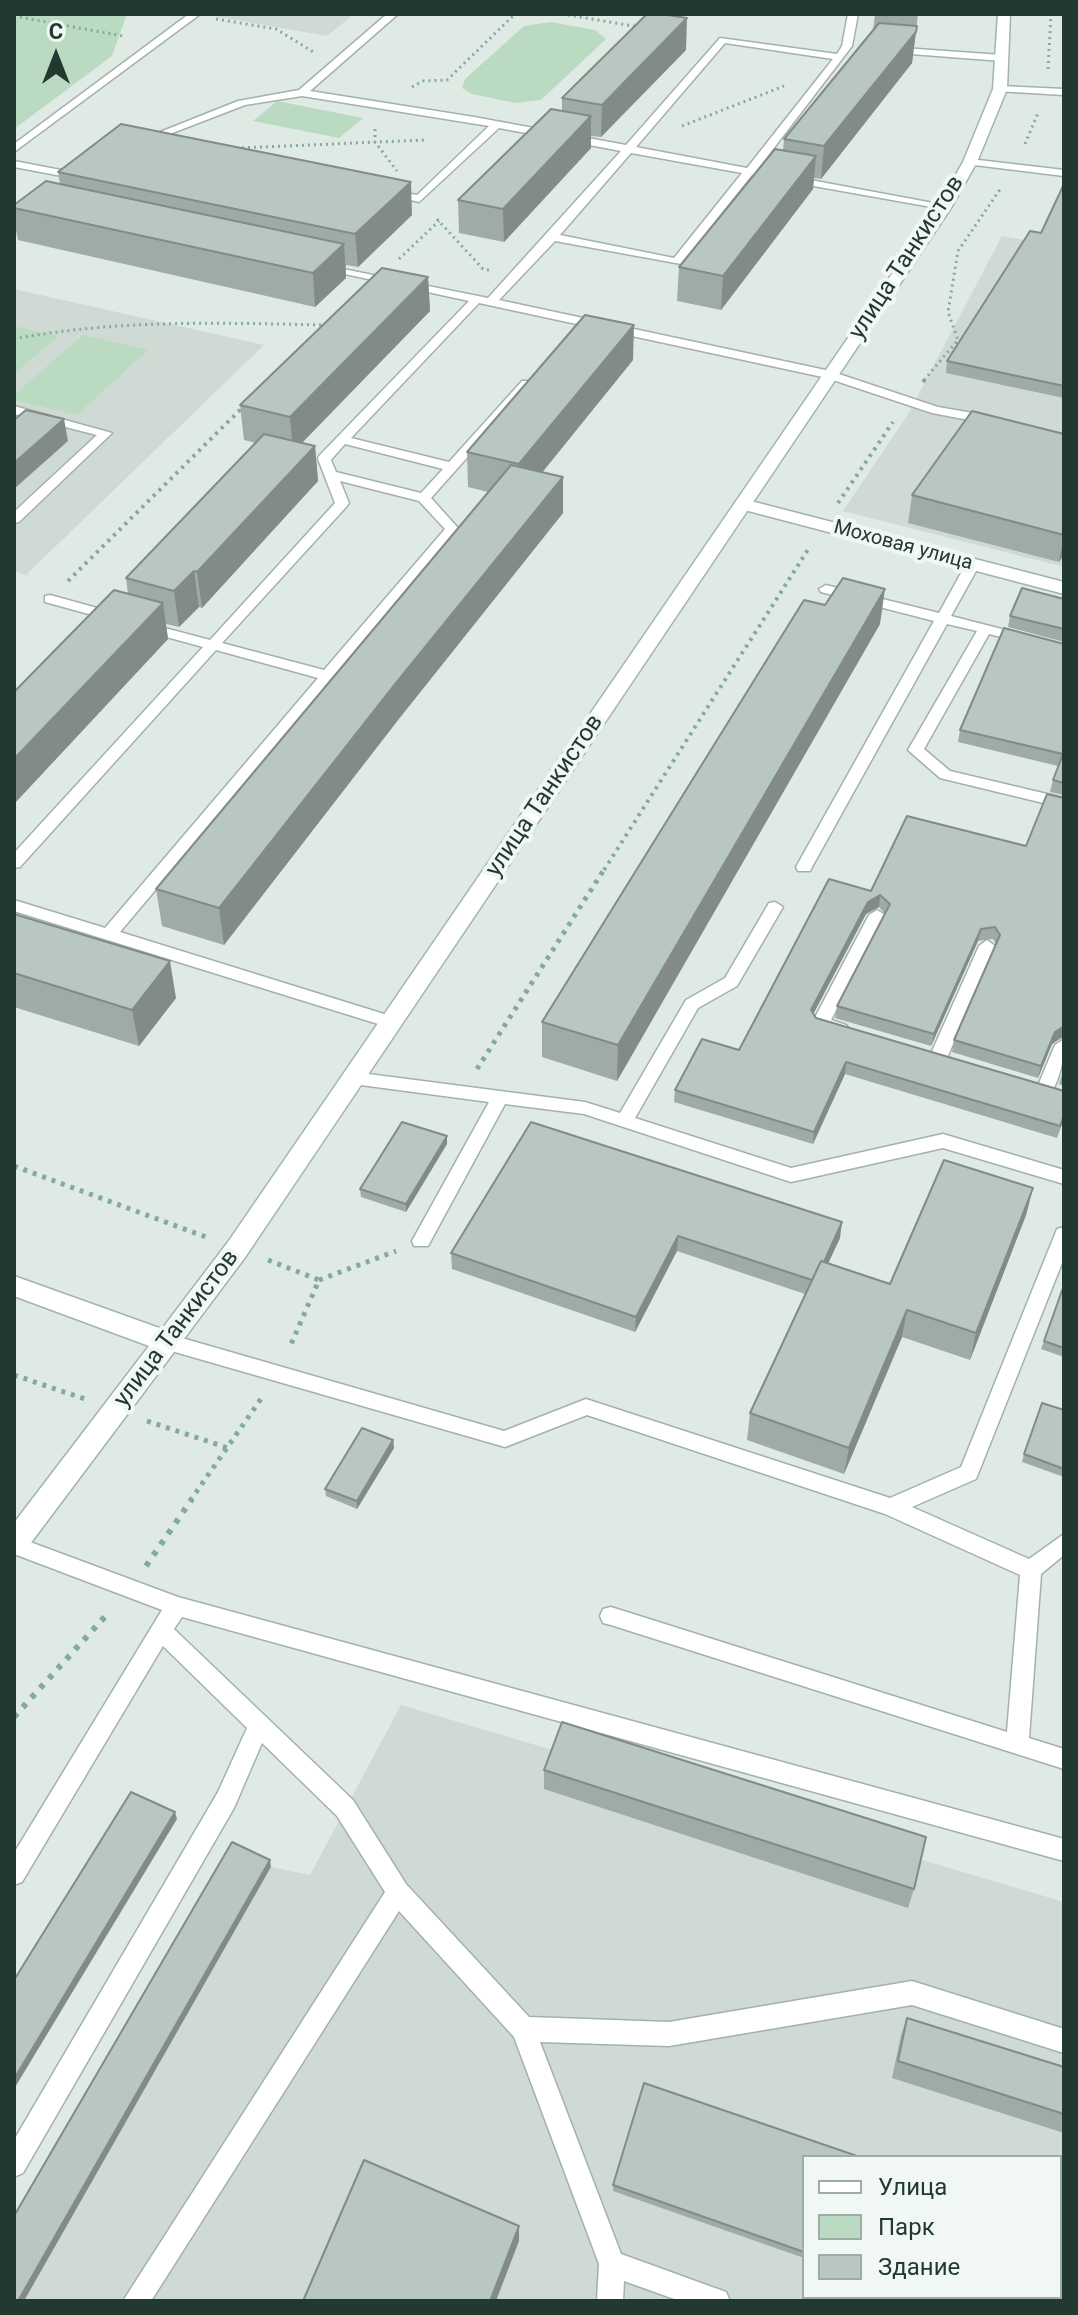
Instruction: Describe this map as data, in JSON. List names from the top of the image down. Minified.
{"streets":{"main road":["улица Танкистов","Моховая улица"]},"crossings":[["улица Танкистов","Моховая улица"]],"legend":["Улица","Парк","Здание"],"north":"top"}
